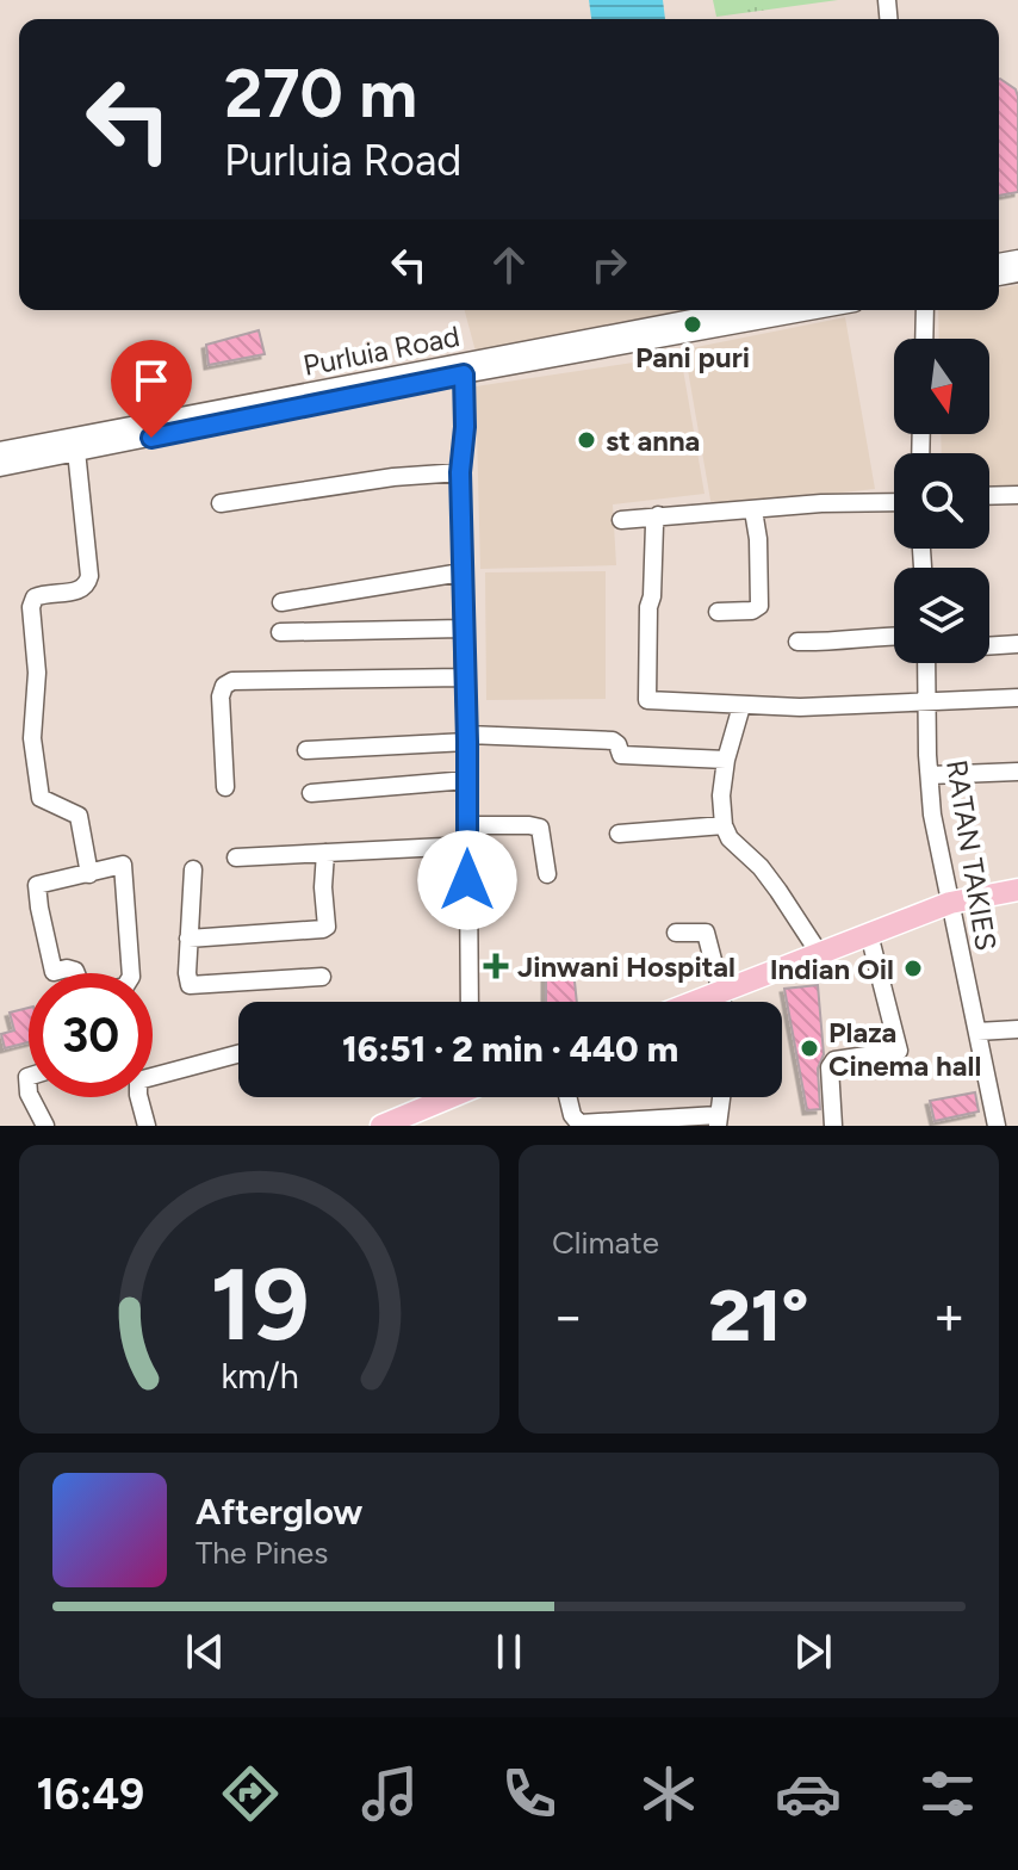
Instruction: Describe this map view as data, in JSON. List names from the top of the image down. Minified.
{"streets":{"street":["Purluia Road","RATAN TAKIES"]},"places":{"other":["Pani puri","st anna","Indian Oil","Plaza Cinema hall"],"health":["Jinwani Hospital"]},"north":"bottom","page":{"turn":["270 m","Purluia Road"],"limit":"30","trip":"16:51 · 2 min · 440 m","tile":"Climate","heat":["−","21°","+"],"song":["Afterglow","The Pines"],"tabs":"16:49","gauge":["19","km/h"]}}
